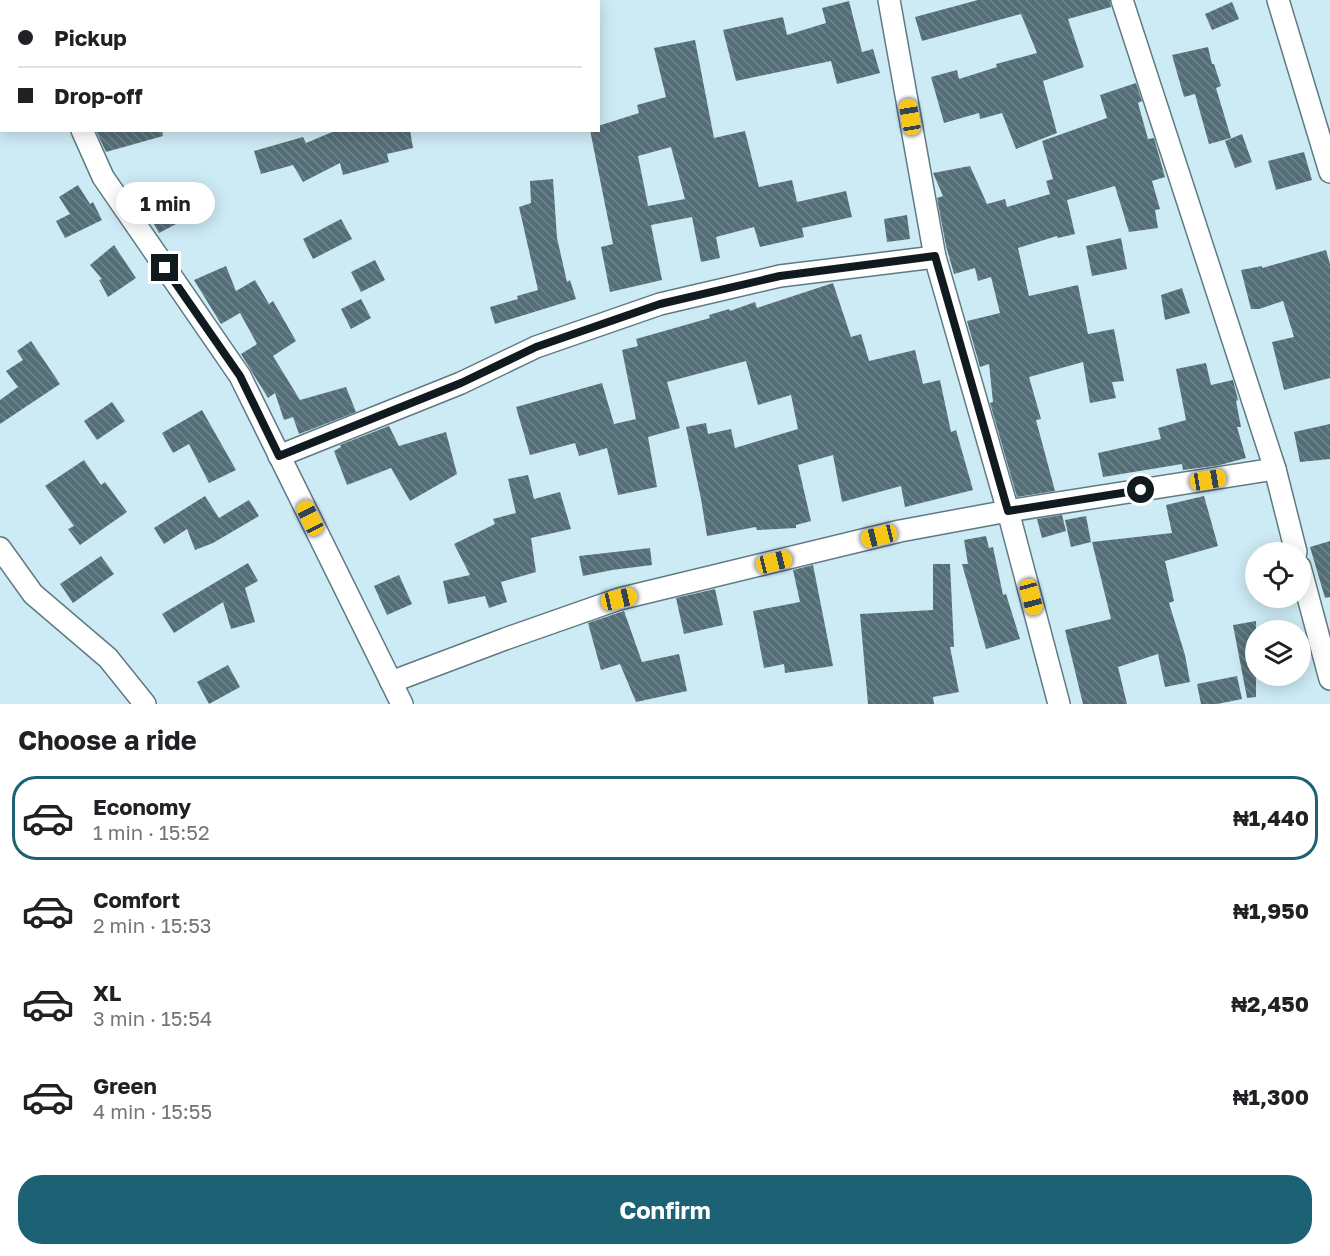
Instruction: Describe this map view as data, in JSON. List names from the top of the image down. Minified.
{"page":{"banner":["Pickup","Drop-off"],"bubble":"1 min","heading":"Choose a ride","list":[{"name":"Economy","note":"1 min · 15:52","value":"₦1,440"},{"name":"Comfort","note":"2 min · 15:53","value":"₦1,950"},{"name":"XL","note":"3 min · 15:54","value":"₦2,450"},{"name":"Green","note":"4 min · 15:55","value":"₦1,300"}],"buttons":"Confirm"}}
